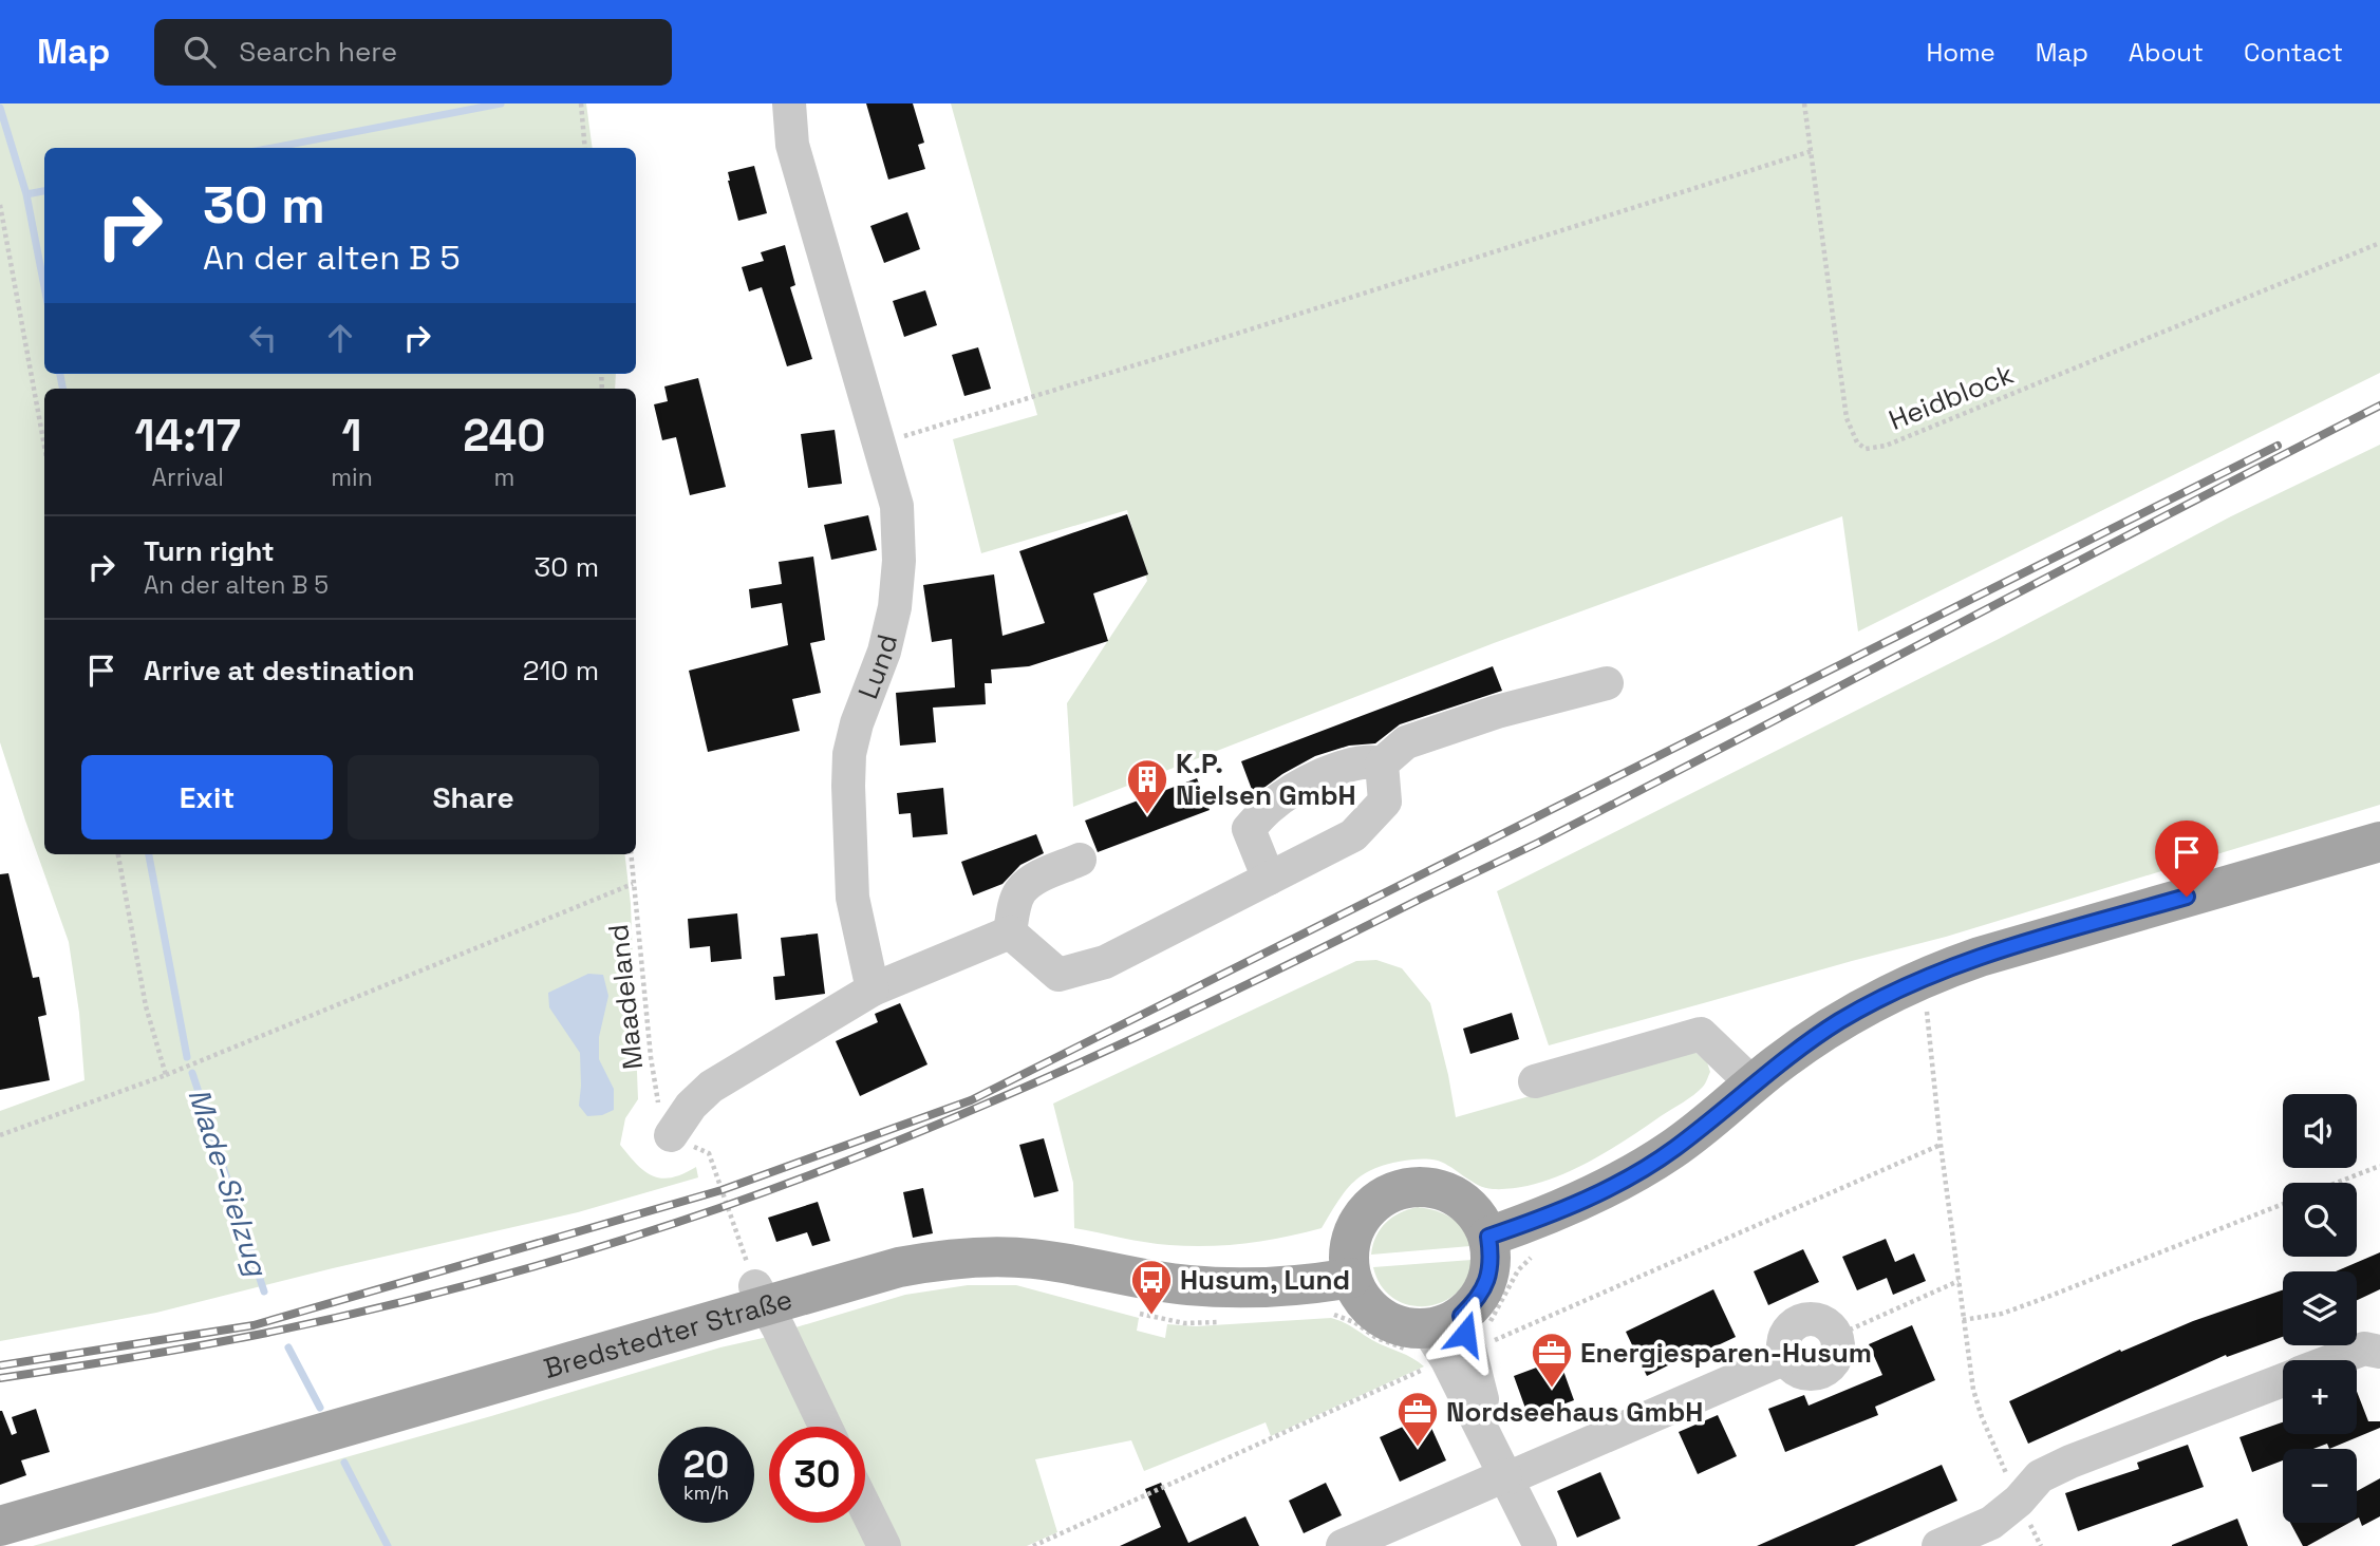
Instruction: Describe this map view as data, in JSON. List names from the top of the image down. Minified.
{"streets":{"main road":["Bredstedter Straße"],"street":["Lund"],"path":["Heidblock","Maadeland"]},"water":["Made-Sielzug"],"places":{"building":["K.P. Nielsen GmbH"],"bus stop":["Husum, Lund"],"office":["Energiesparen-Husum","Nordseehaus GmbH"]},"page":{"header":"Map","search":"Search here","nav":["Home","Map","About","Contact"],"turn":["30 m","An der alten B 5"],"eta":["14:17","Arrival","1","min","240","m"],"list":[{"name":"Turn right","note":"An der alten B 5","value":"30 m"},{"name":"Arrive at destination","value":"210 m"}],"buttons":["Exit","Share"],"map_buttons":["+","−"],"speed":"20 km/h","limit":"30"}}
